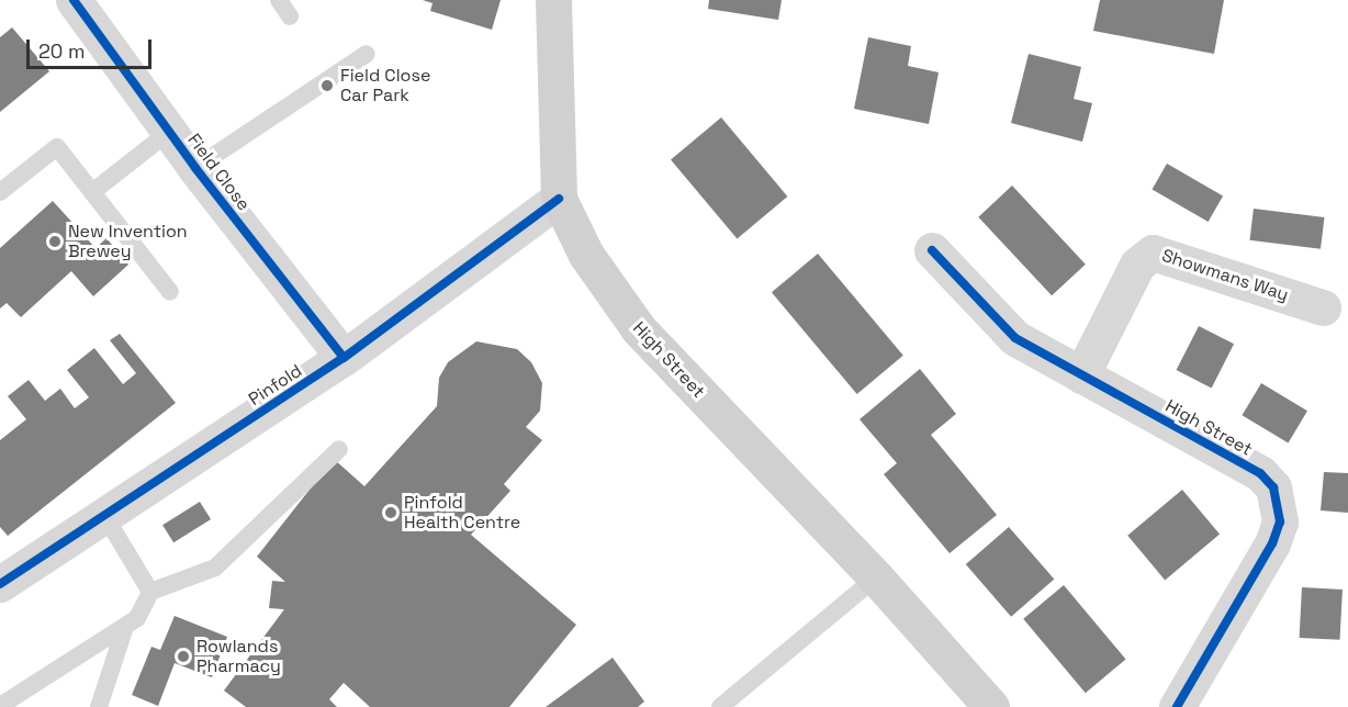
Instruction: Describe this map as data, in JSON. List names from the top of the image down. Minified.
{"streets":{"main road":["High Street"],"street":["Field Close","Showmans Way","Pinfold"]},"crossings":[["Field Close","Pinfold"],["Showmans Way","High Street"],["High Street","Pinfold"]],"places":["Field Close Car Park","New Invention Brewey","Pinfold Health Centre","Rowlands Pharmacy"],"scale_bar":"20 m"}
